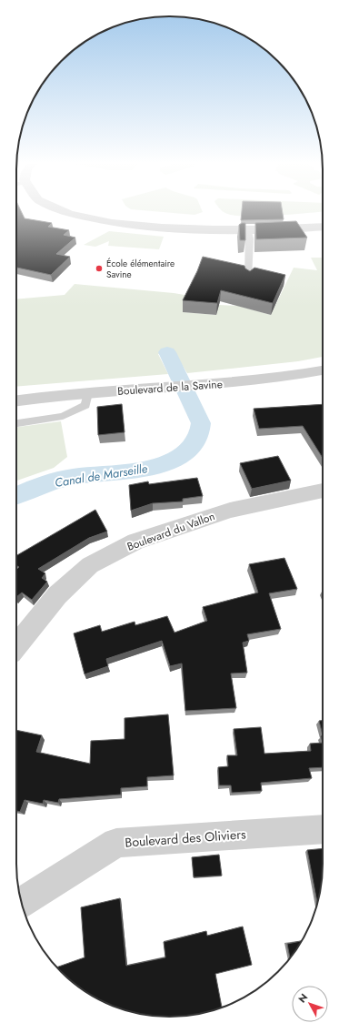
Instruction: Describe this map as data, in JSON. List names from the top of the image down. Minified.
{"streets":{"street":["Boulevard de la Savine","Boulevard du Vallon","Boulevard des Oliviers"]},"water":["Canal de Marseille"],"places":["École élémentaire Savine"],"north":"top left"}
